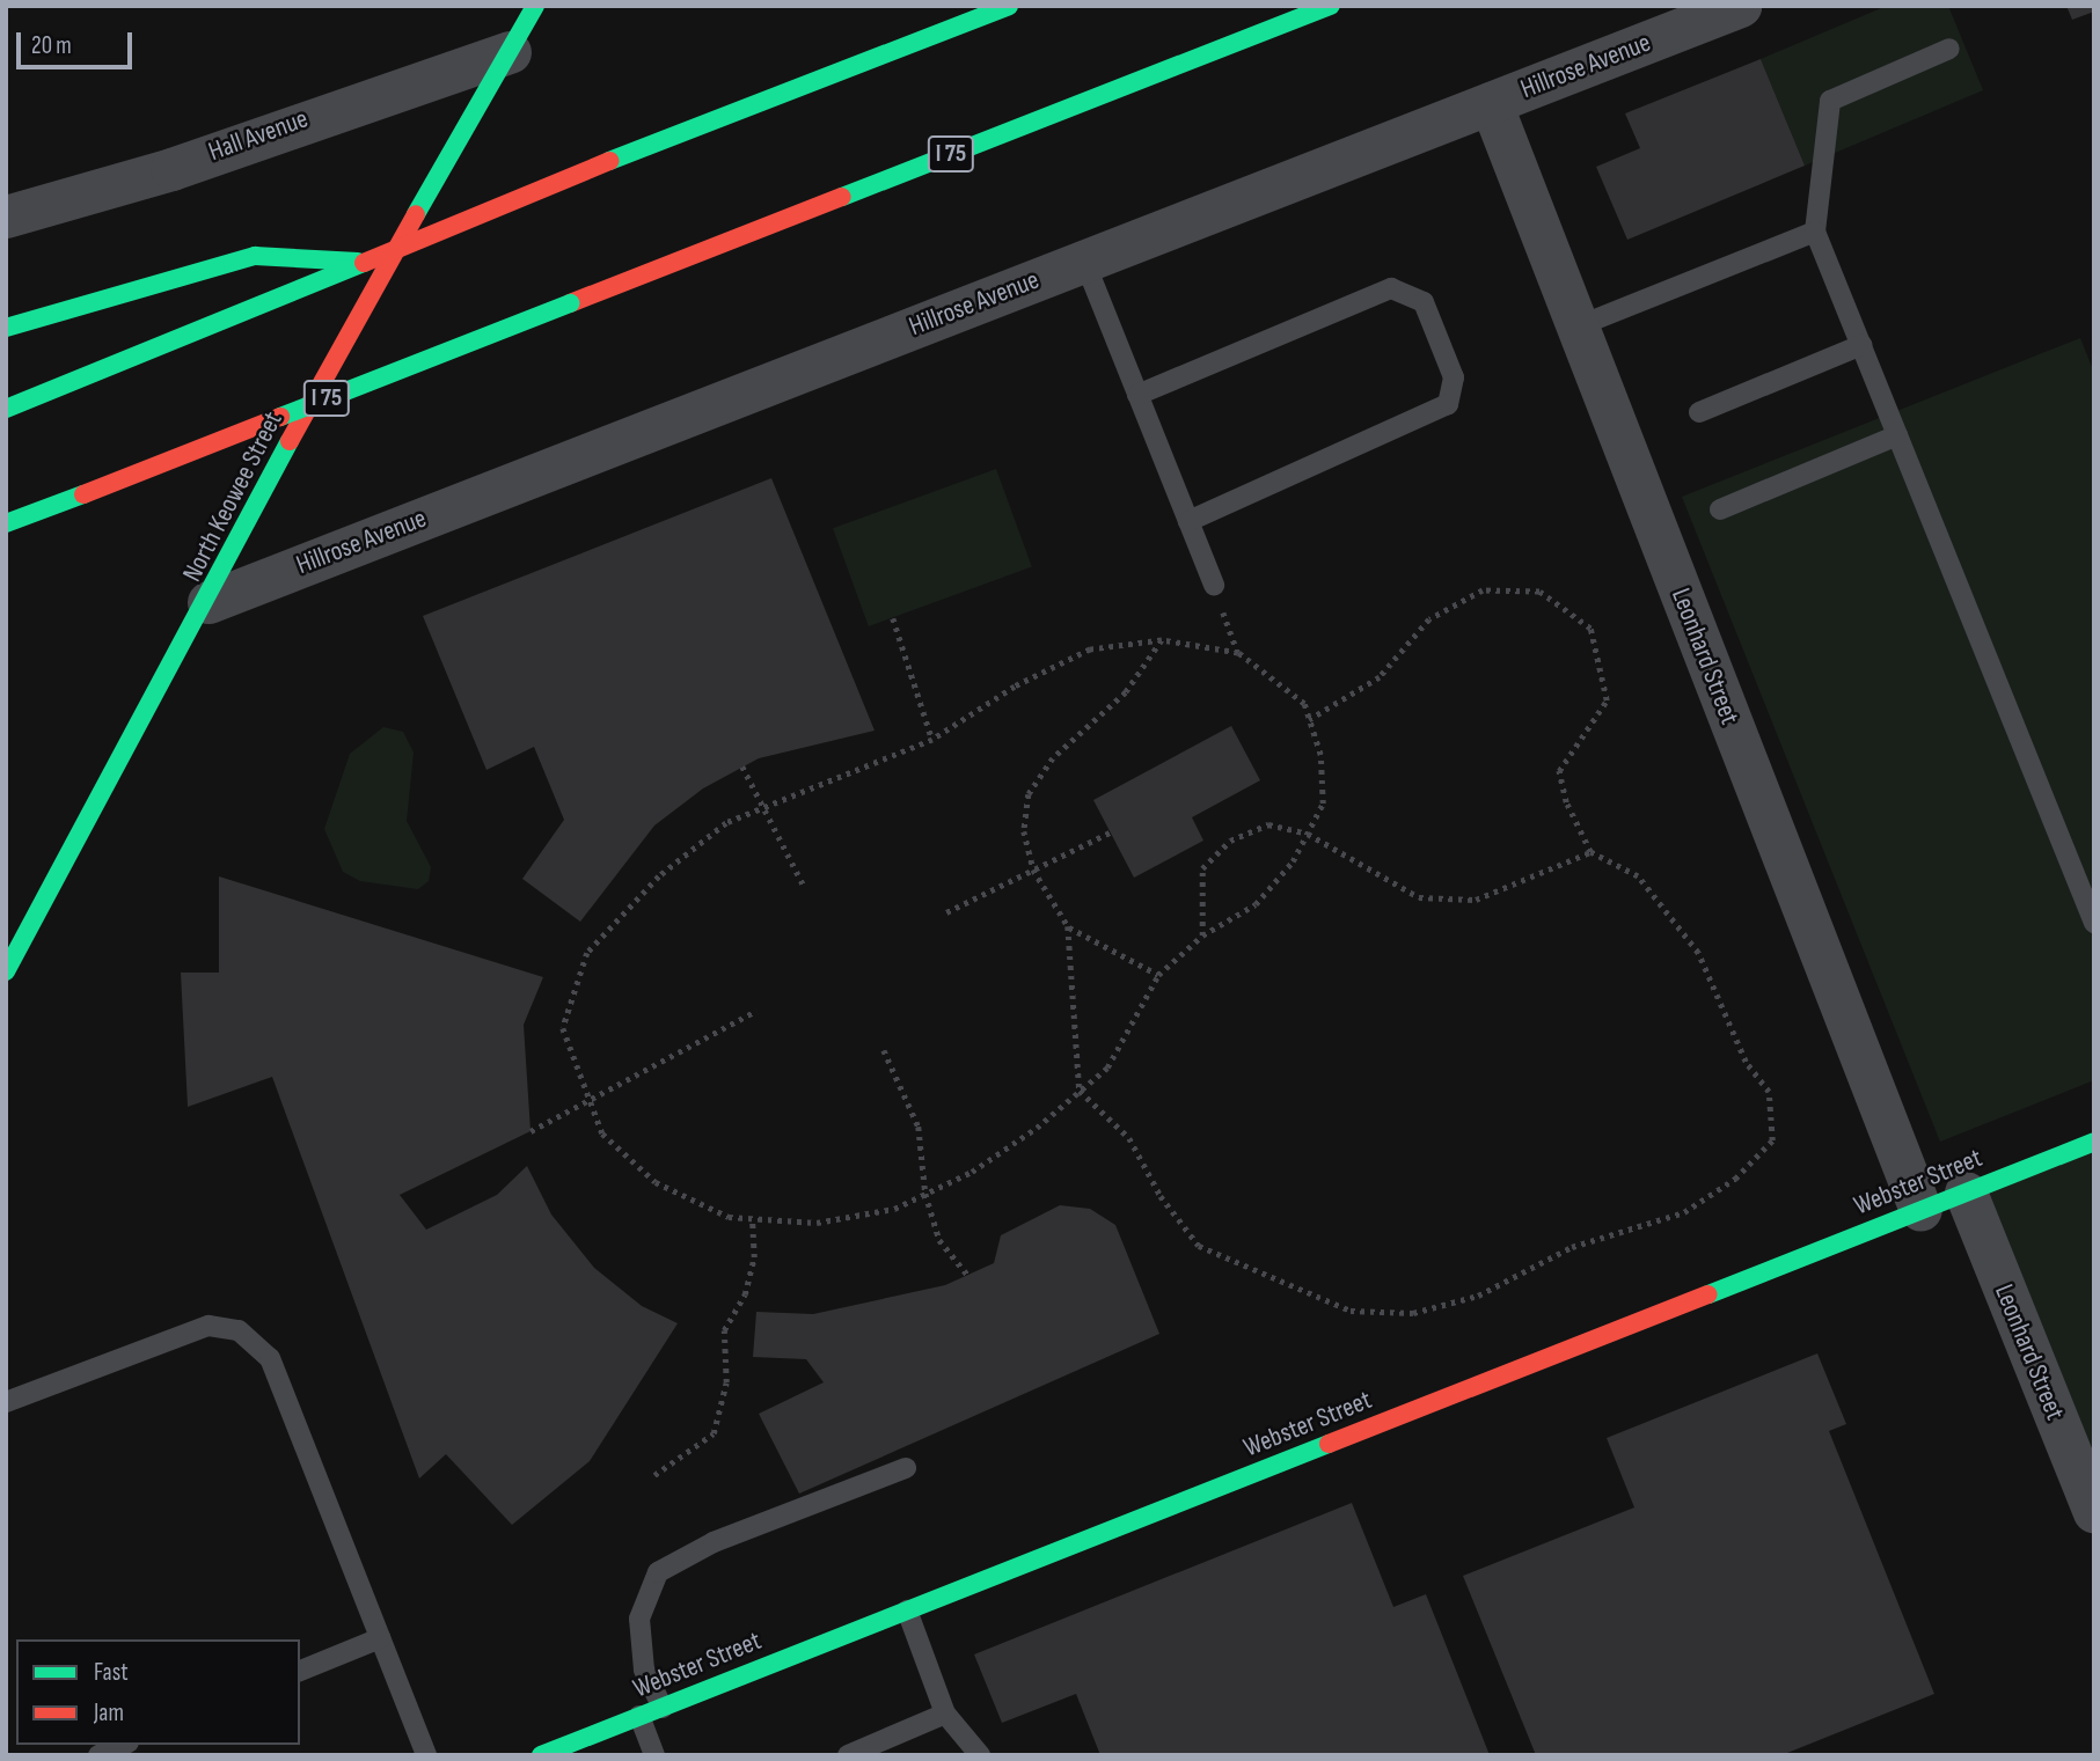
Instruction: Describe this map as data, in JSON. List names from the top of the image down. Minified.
{"streets":{"main road":["I 75","North Keowee Street","Webster Street"],"street":["Hillrose Avenue","Hall Avenue","Leonhard Street"]},"crossings":[["Hillrose Avenue","North Keowee Street"],["Hillrose Avenue","Leonhard Street"],["Hall Avenue","North Keowee Street"],["Leonhard Street","Webster Street"]],"legend":["Fast","Jam"],"scale_bar":"20 m"}
